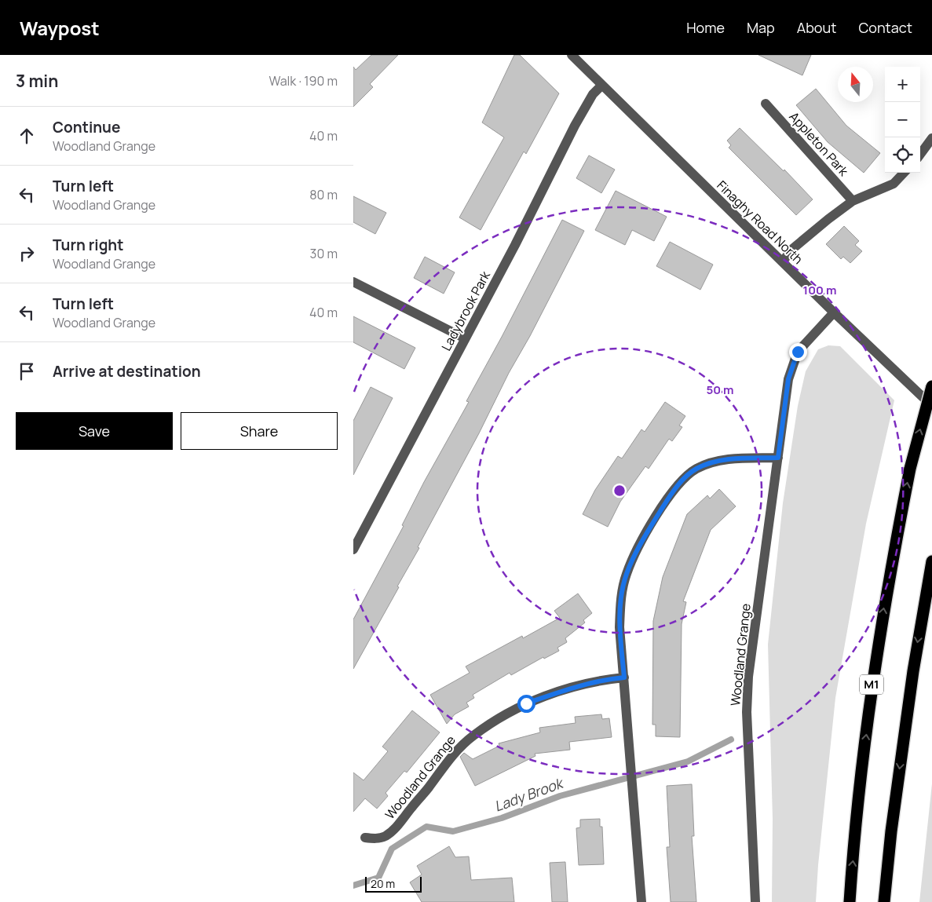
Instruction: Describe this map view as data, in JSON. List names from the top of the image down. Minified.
{"streets":{"highway":["M1"],"street":["Appleton Park","Finaghy Road North","Ladybrook Park","Woodland Grange"]},"crossings":[["Finaghy Road North","Ladybrook Park"],["Finaghy Road North","Woodland Grange"]],"water":["Lady Brook"],"scale_bar":"20 m","north":"top","page":{"header":"Waypost","nav":["Home","Map","About","Contact"],"heading":["3 min","Walk · 190 m"],"map_buttons":["+","−"],"list":[["Continue","Woodland Grange","40 m"],["Turn left","Woodland Grange","80 m"],["Turn right","Woodland Grange","30 m"],["Turn left","Woodland Grange","40 m"],"Arrive at destination"],"buttons":["Save","Share"],"scale":"20 m"},"rings":["100 m","50 m"]}
